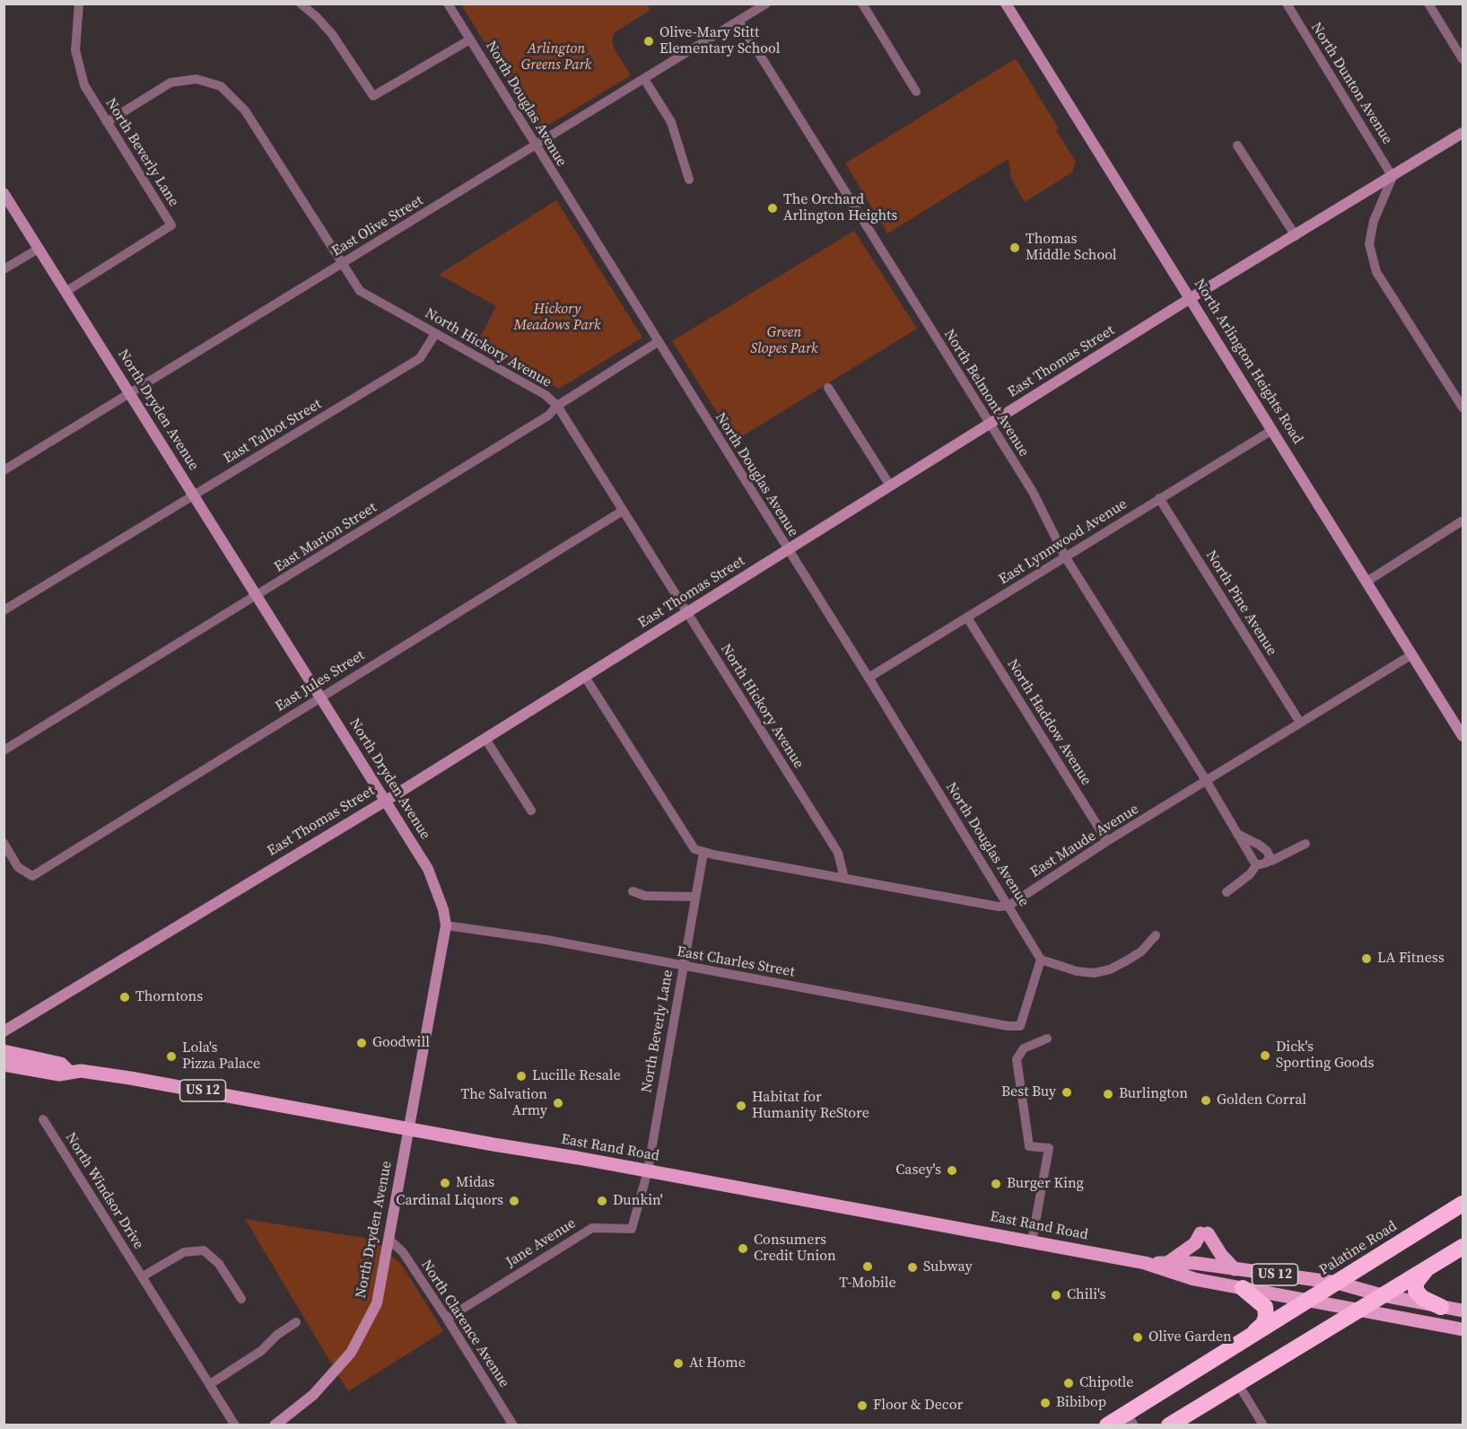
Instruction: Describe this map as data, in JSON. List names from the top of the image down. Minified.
{"streets":{"highway":["Palatine Road"],"main road":["US 12","East Rand Road"],"street":["North Dunton Avenue","North Douglas Avenue","North Beverly Lane","East Olive Street","North Hickory Avenue","East Thomas Street","North Arlington Heights Road","North Belmont Avenue","North Dryden Avenue","East Talbot Street","East Marion Street","East Lynnwood Avenue","North Pine Avenue","East Jules Street","North Haddow Avenue","East Maude Avenue","East Charles Street","North Windsor Drive","Jane Avenue","North Clarence Avenue"]},"crossings":[["North Dunton Avenue","East Thomas Street"],["North Douglas Avenue","East Olive Street"],["North Douglas Avenue","East Thomas Street"],["North Douglas Avenue","East Marion Street"],["North Douglas Avenue","East Lynnwood Avenue"],["North Douglas Avenue","East Maude Avenue"],["North Douglas Avenue","East Charles Street"],["North Beverly Lane","North Hickory Avenue"],["North Beverly Lane","North Dryden Avenue"],["North Beverly Lane","East Charles Street"],["North Beverly Lane","East Rand Road"],["North Beverly Lane","Jane Avenue"],["East Olive Street","North Hickory Avenue"],["East Olive Street","North Belmont Avenue"],["East Olive Street","North Dryden Avenue"],["North Hickory Avenue","East Thomas Street"],["North Hickory Avenue","East Talbot Street"],["North Hickory Avenue","East Marion Street"],["North Hickory Avenue","East Jules Street"],["East Thomas Street","North Arlington Heights Road"],["East Thomas Street","North Belmont Avenue"],["East Thomas Street","North Dryden Avenue"],["North Arlington Heights Road","East Lynnwood Avenue"],["North Arlington Heights Road","East Maude Avenue"],["North Belmont Avenue","East Lynnwood Avenue"],["North Belmont Avenue","East Maude Avenue"],["North Dryden Avenue","East Talbot Street"],["North Dryden Avenue","East Marion Street"],["North Dryden Avenue","East Jules Street"],["North Dryden Avenue","East Charles Street"],["North Dryden Avenue","East Rand Road"],["North Dryden Avenue","North Clarence Avenue"],["East Lynnwood Avenue","North Pine Avenue"],["East Lynnwood Avenue","North Haddow Avenue"],["North Pine Avenue","East Maude Avenue"],["North Haddow Avenue","East Maude Avenue"],["East Rand Road","Jane Avenue"],["East Rand Road","Palatine Road"],["Jane Avenue","North Clarence Avenue"]],"parks":["Arlington Greens Park","Hickory Meadows Park","Green Slopes Park"],"places":["Olive-Mary Stitt Elementary School","The Orchard Arlington Heights","Thomas Middle School","LA Fitness","Thorntons","Goodwill","Dick's Sporting Goods","Lola's Pizza Palace","Lucille Resale","Best Buy","Burlington","Golden Corral","The Salvation Army","Habitat for Humanity ReStore","Casey's","Midas","Burger King","Cardinal Liquors","Dunkin'","Consumers Credit Union","T-Mobile","Subway","Chili's","Olive Garden","At Home","Chipotle","Bibibop","Floor & Decor"]}
